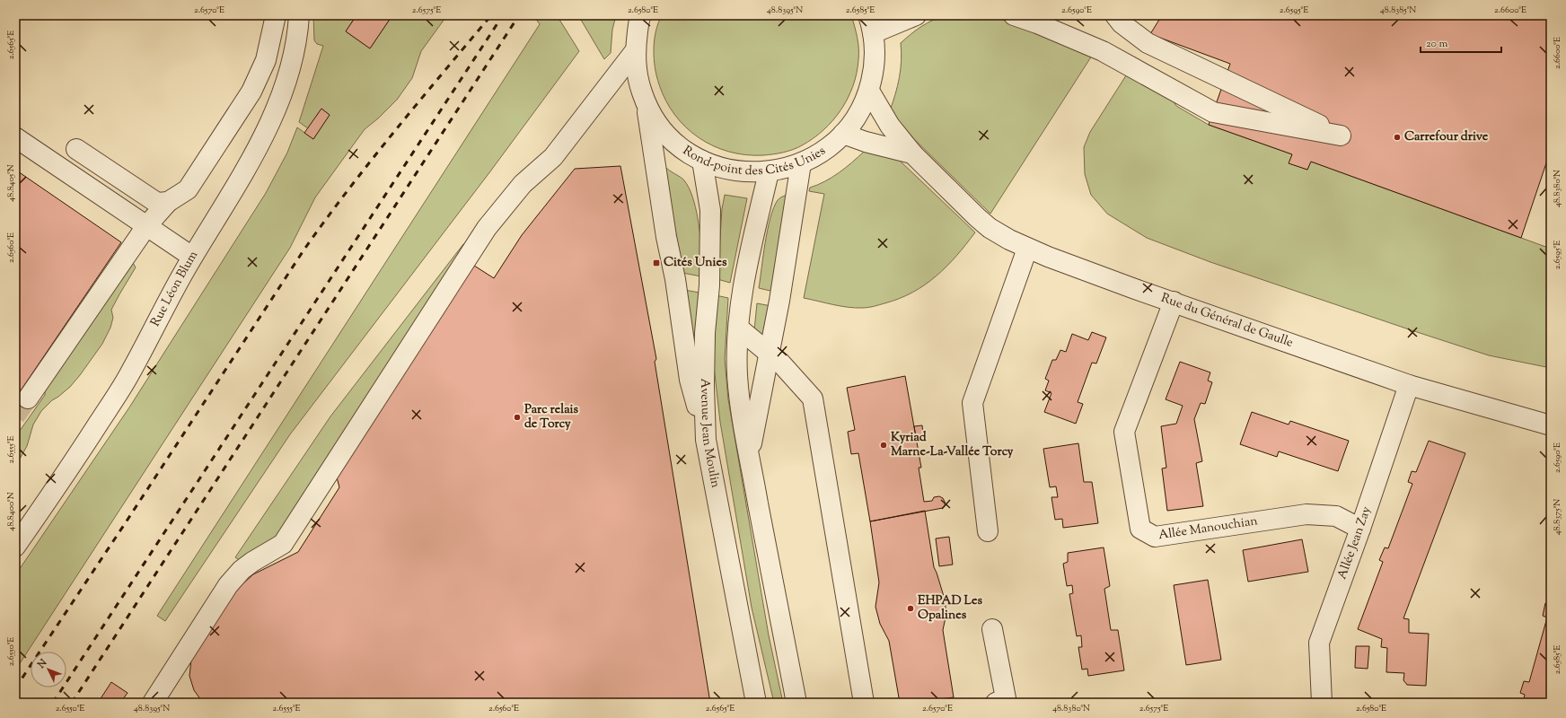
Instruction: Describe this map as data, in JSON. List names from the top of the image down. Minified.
{"streets":{"street":["Rond-point des Cités Unies","Rue Léon Blum","Rue du Général de Gaulle","Avenue Jean Moulin","Allée Manouchian","Allée Jean Zay"]},"crossings":[["Rond-point des Cités Unies","Rue du Général de Gaulle"],["Rond-point des Cités Unies","Avenue Jean Moulin"],["Rue du Général de Gaulle","Allée Manouchian"],["Rue du Général de Gaulle","Allée Jean Zay"],["Allée Manouchian","Allée Jean Zay"]],"places":{"other":["Carrefour drive","Parc relais de Torcy","Kyriad Marne-La-Vallée Torcy","EHPAD Les Opalines"],"transit":["Cités Unies"]},"scale_bar":"20 m","north":"top left","coordinates":["2.6570°E","2.6575°E","2.6580°E","48.8395°N","2.6585°E","2.6590°E","2.6595°E","48.8385°N","2.6600°E","2.6565°E","48.8405°N","48.8380°N","2.6560°E","2.6555°E","48.8400°N","48.8375°N","2.6550°E"]}
